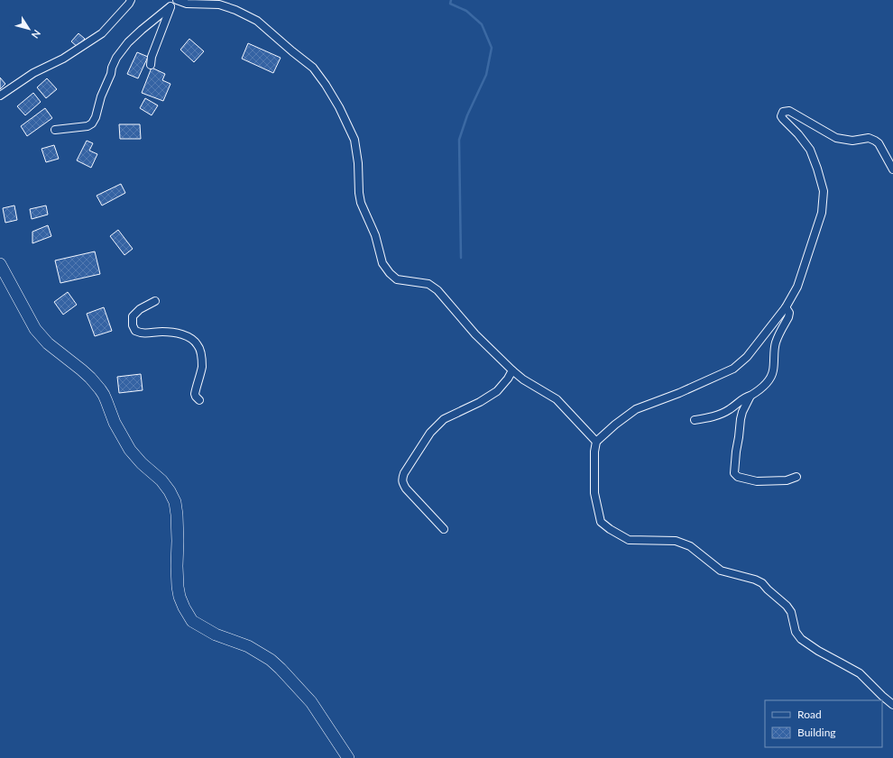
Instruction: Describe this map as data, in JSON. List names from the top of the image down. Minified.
{"legend":["Road","Building"],"north":"bottom right"}
